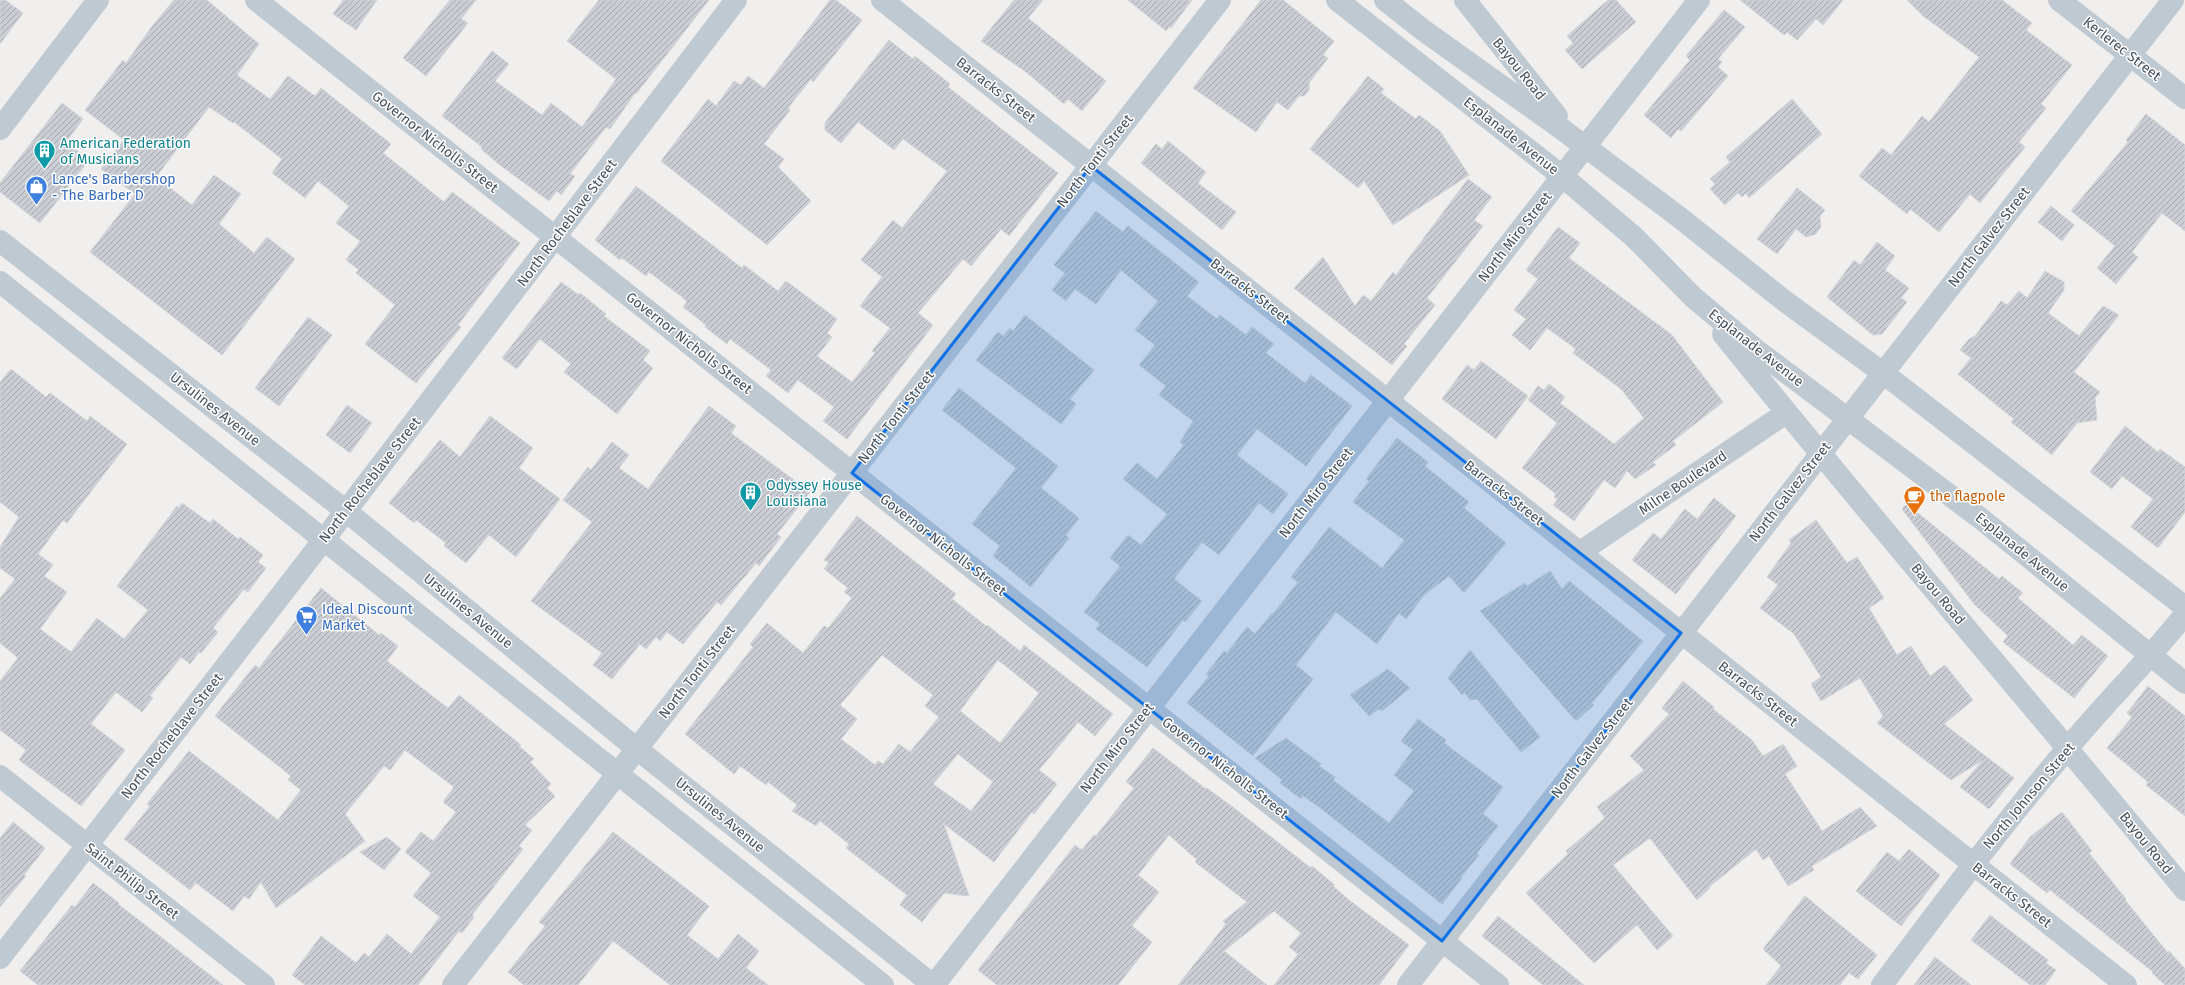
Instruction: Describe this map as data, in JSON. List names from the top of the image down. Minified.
{"streets":{"street":["Kerlerec Street","Bayou Road","Barracks Street","Esplanade Avenue","Governor Nicholls Street","North Tonti Street","North Rocheblave Street","North Miro Street","North Galvez Street","Ursulines Avenue","Milne Boulevard","North Johnson Street","Saint Philip Street"]},"crossings":[["Kerlerec Street","North Galvez Street"],["Bayou Road","Esplanade Avenue"],["Bayou Road","North Miro Street"],["Bayou Road","North Galvez Street"],["Bayou Road","Milne Boulevard"],["Bayou Road","North Johnson Street"],["Barracks Street","North Tonti Street"],["Barracks Street","North Miro Street"],["Barracks Street","North Galvez Street"],["Barracks Street","Milne Boulevard"],["Barracks Street","North Johnson Street"],["Esplanade Avenue","North Miro Street"],["Esplanade Avenue","North Galvez Street"],["Esplanade Avenue","North Johnson Street"],["Governor Nicholls Street","North Tonti Street"],["Governor Nicholls Street","North Rocheblave Street"],["Governor Nicholls Street","North Miro Street"],["Governor Nicholls Street","North Galvez Street"],["North Tonti Street","Ursulines Avenue"],["North Rocheblave Street","Ursulines Avenue"],["North Rocheblave Street","Saint Philip Street"],["North Miro Street","Ursulines Avenue"]],"places":{"building":["American Federation of Musicians","Odyssey House Louisiana"],"shop":["Lance's Barbershop - The Barber D"],"cafe":["the flagpole"],"supermarket":["Ideal Discount Market"]}}
